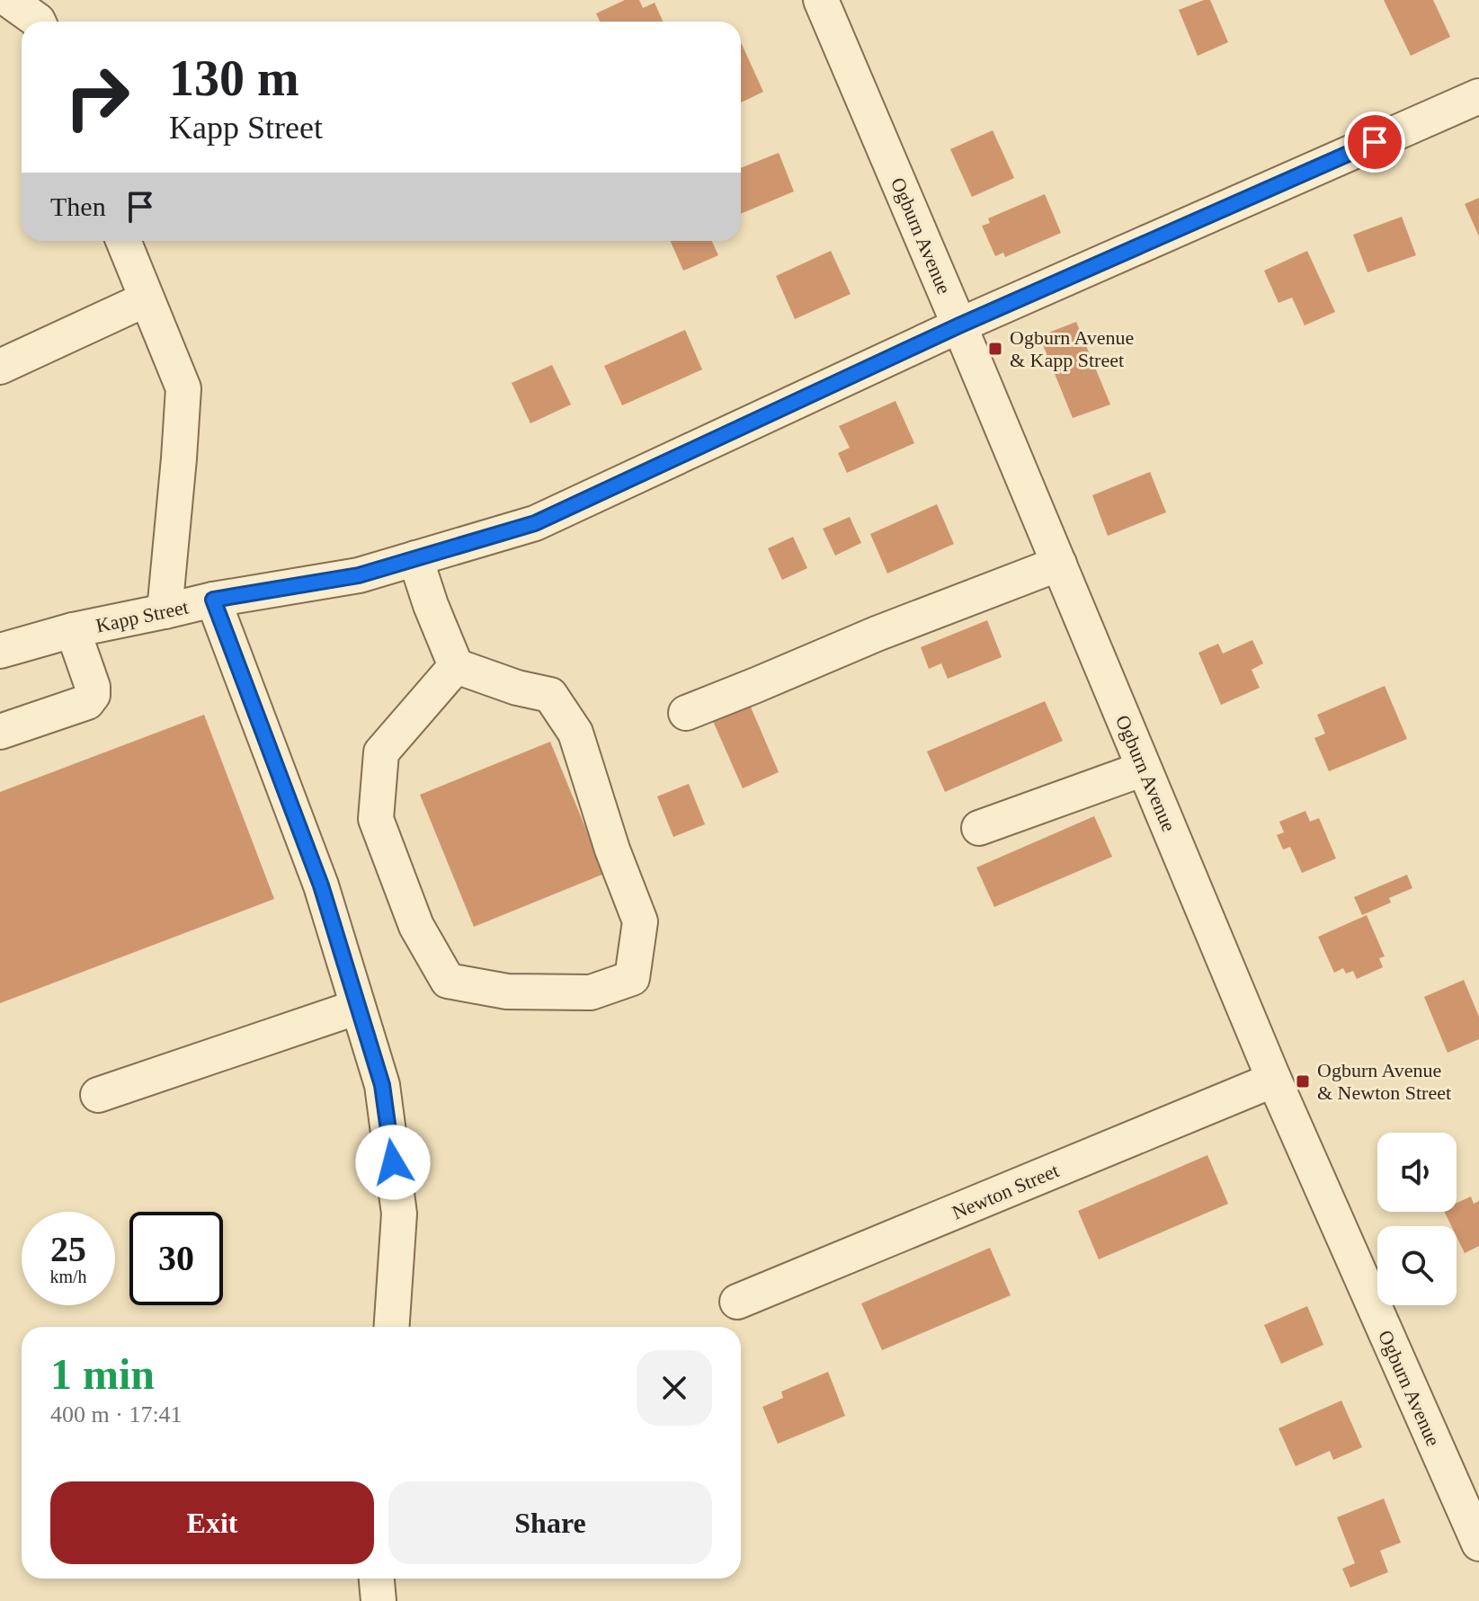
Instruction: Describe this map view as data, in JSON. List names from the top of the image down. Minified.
{"streets":{"street":["Ogburn Avenue","Kapp Street","Newton Street"]},"crossings":[["Ogburn Avenue","Kapp Street"],["Ogburn Avenue","Newton Street"]],"places":{"transit":["Ogburn Avenue & Kapp Street","Ogburn Avenue & Newton Street"]},"page":{"turn":["130 m","Kapp Street"],"then":"Then","speed":"25 km/h","limit":"30","heading":["1 min","400 m · 17:41"],"buttons":["Exit","Share"]}}
